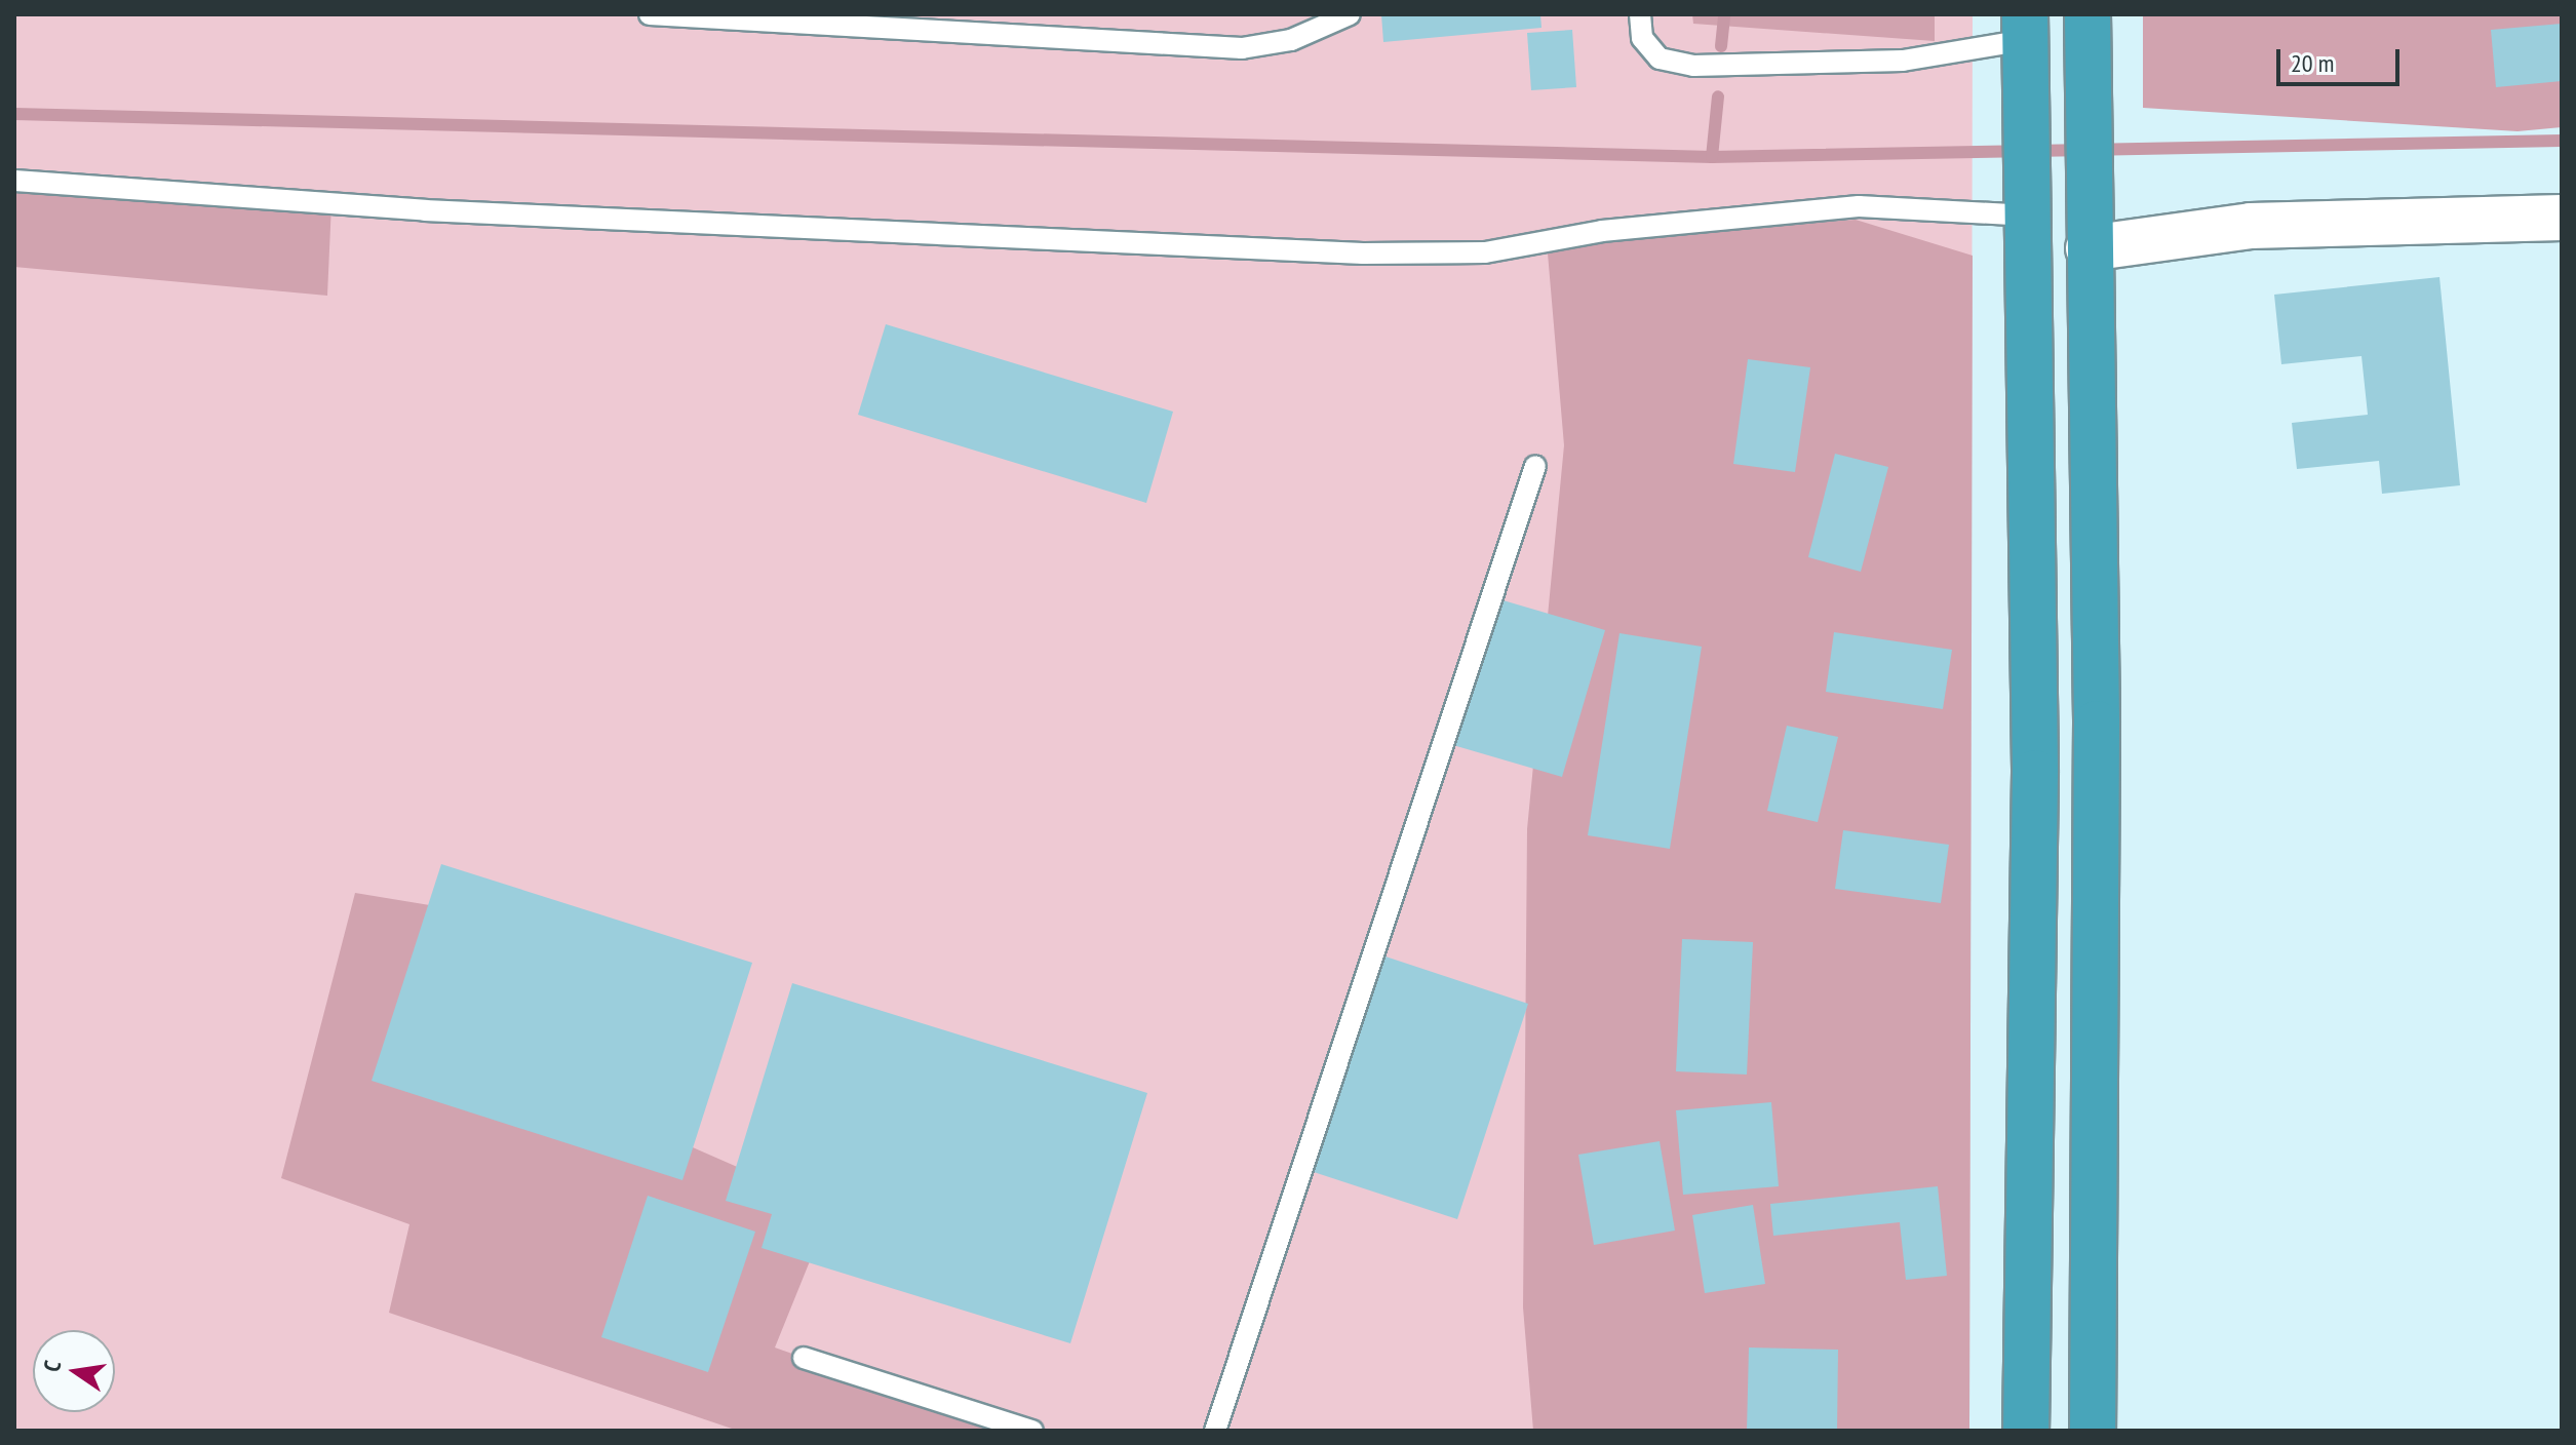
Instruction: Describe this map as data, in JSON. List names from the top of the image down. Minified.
{"scale_bar":"20 m","north":"left"}
